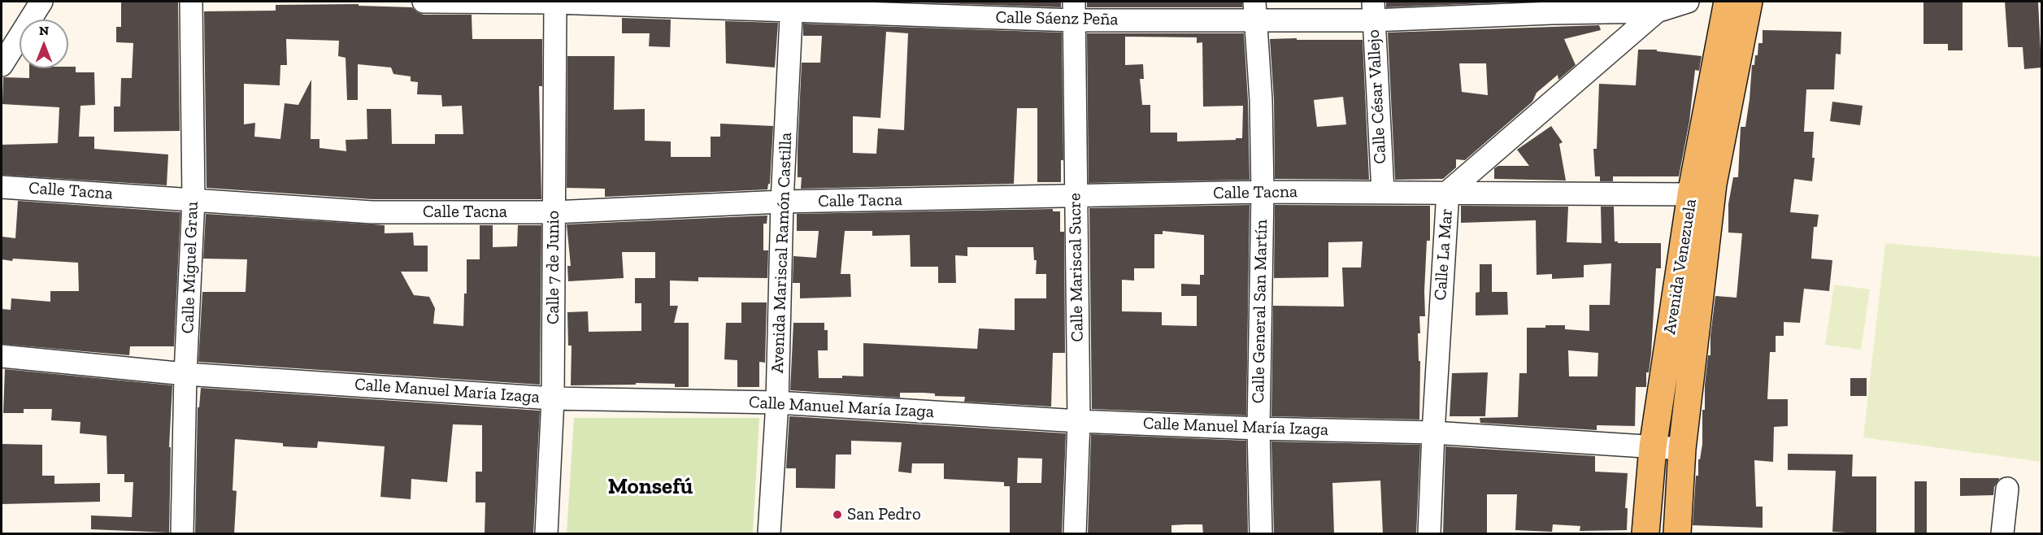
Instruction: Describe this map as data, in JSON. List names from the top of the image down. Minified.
{"streets":{"main road":["Avenida Venezuela"],"street":["Calle Sáenz Peña","Calle César Vallejo","Calle Tacna","Avenida Mariscal Ramón Castilla","Calle La Mar","Calle Miguel Grau","Calle 7 de Junio","Calle Mariscal Sucre","Calle General San Martín","Calle Manuel María Izaga"]},"crossings":[["Calle Sáenz Peña","Calle César Vallejo"],["Calle Sáenz Peña","Avenida Mariscal Ramón Castilla"],["Calle Sáenz Peña","Calle La Mar"],["Calle Sáenz Peña","Calle 7 de Junio"],["Calle Sáenz Peña","Calle Mariscal Sucre"],["Calle Sáenz Peña","Calle General San Martín"],["Calle César Vallejo","Calle Tacna"],["Calle Tacna","Avenida Mariscal Ramón Castilla"],["Calle Tacna","Calle La Mar"],["Calle Tacna","Avenida Venezuela"],["Calle Tacna","Calle Miguel Grau"],["Calle Tacna","Calle 7 de Junio"],["Calle Tacna","Calle Mariscal Sucre"],["Calle Tacna","Calle General San Martín"],["Avenida Mariscal Ramón Castilla","Calle Manuel María Izaga"],["Calle La Mar","Calle Manuel María Izaga"],["Avenida Venezuela","Calle Manuel María Izaga"],["Calle Miguel Grau","Calle Manuel María Izaga"],["Calle 7 de Junio","Calle Manuel María Izaga"],["Calle Mariscal Sucre","Calle Manuel María Izaga"],["Calle General San Martín","Calle Manuel María Izaga"]],"districts":["Monsefú"],"places":["San Pedro"],"north":"top"}
